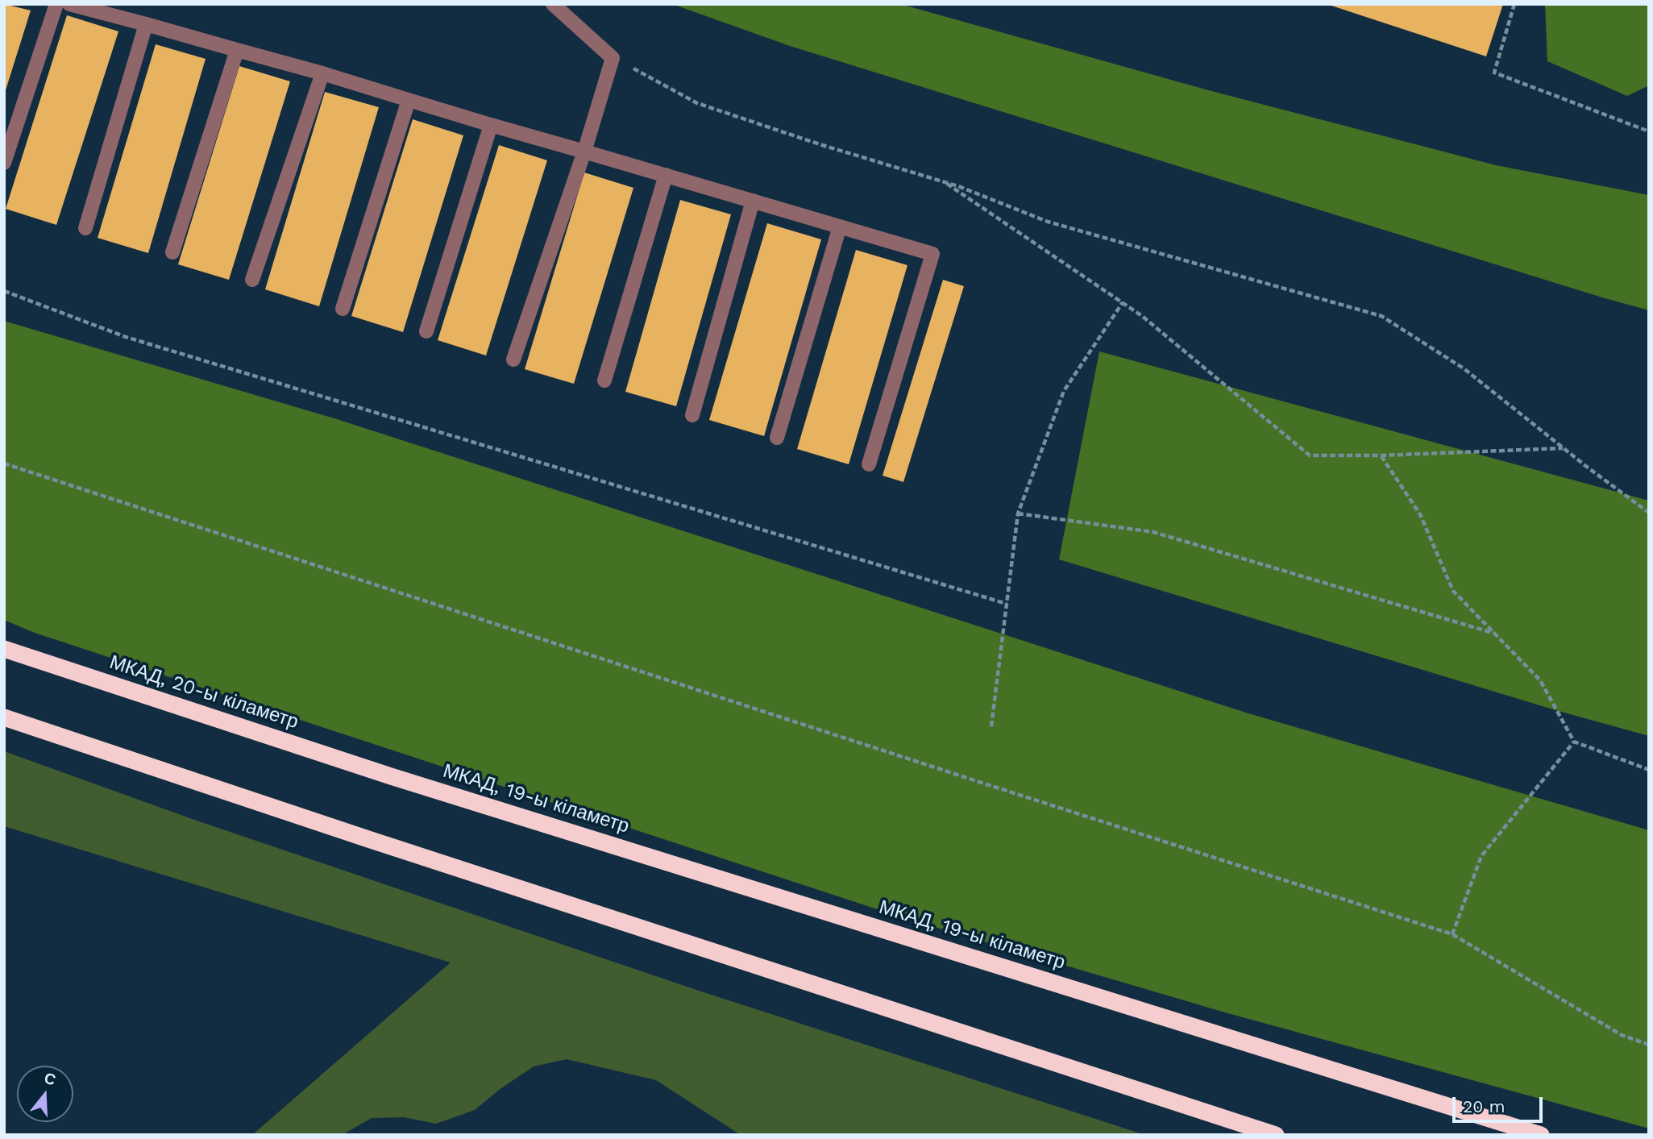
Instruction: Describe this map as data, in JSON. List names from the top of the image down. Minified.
{"streets":{"highway":["МКАД, 20-ы кіламетр","МКАД, 19-ы кіламетр"]},"crossings":[["МКАД, 20-ы кіламетр","МКАД, 19-ы кіламетр"]],"scale_bar":"20 m","north":"top"}
